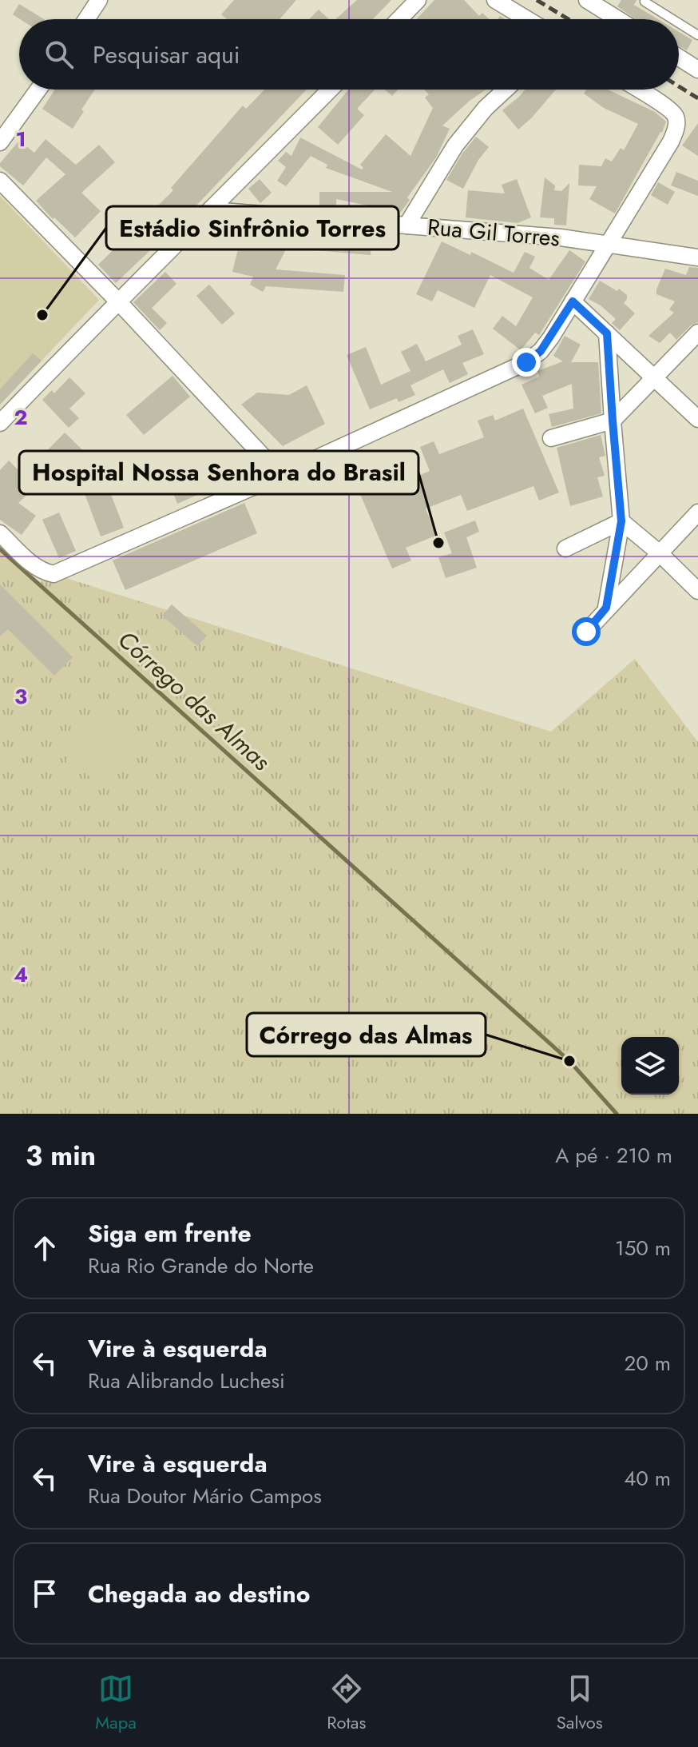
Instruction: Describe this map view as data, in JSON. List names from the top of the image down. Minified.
{"streets":{"street":["Rua Gil Torres"]},"water":["Córrego das Almas"],"places":["Estádio Sinfrônio Torres","Hospital Nossa Senhora do Brasil","Córrego das Almas"],"page":{"search":"Pesquisar aqui","heading":["3 min","A pé · 210 m"],"list":[["Siga em frente","Rua Rio Grande do Norte","150 m"],["Vire à esquerda","Rua Alibrando Luchesi","20 m"],["Vire à esquerda","Rua Doutor Mário Campos","40 m"],"Chegada ao destino"],"nav":["Mapa","Rotas","Salvos"]},"grid":{"rows":["1","2","3","4"]}}
